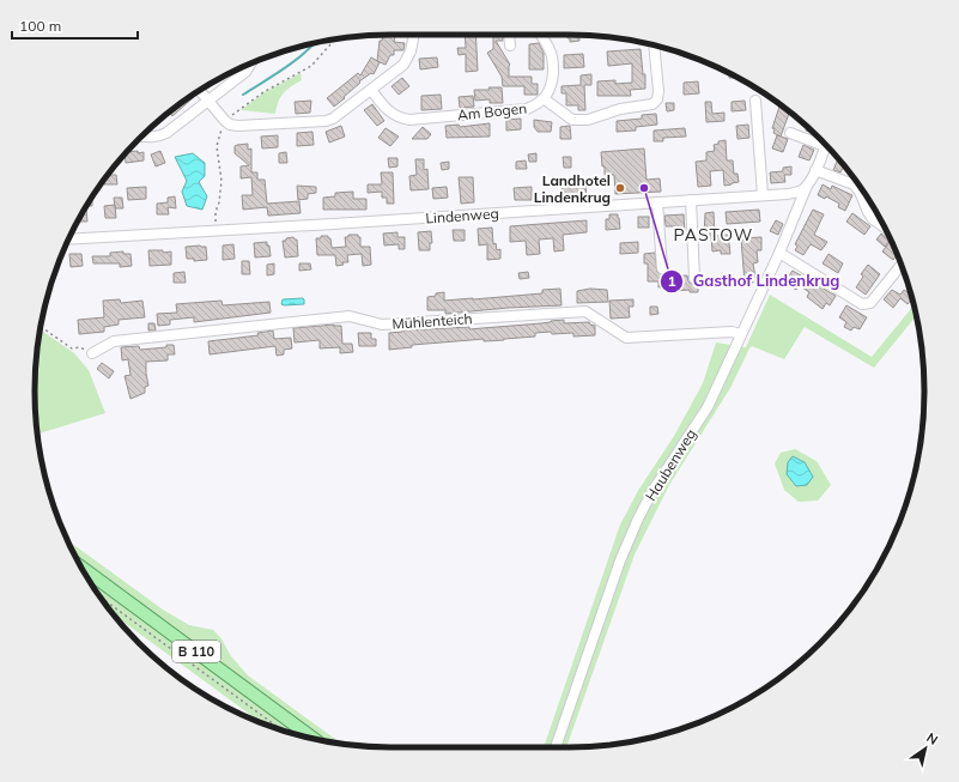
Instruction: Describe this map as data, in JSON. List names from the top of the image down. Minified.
{"streets":{"main road":["B 110"],"street":["Am Bogen","Lindenweg","Mühlenteich","Haubenweg"]},"crossings":[["Lindenweg","Haubenweg"],["Mühlenteich","Haubenweg"]],"districts":["PASTOW"],"places":["Landhotel Lindenkrug","Gasthof Lindenkrug"],"scale_bar":"100 m","north":"top right"}
